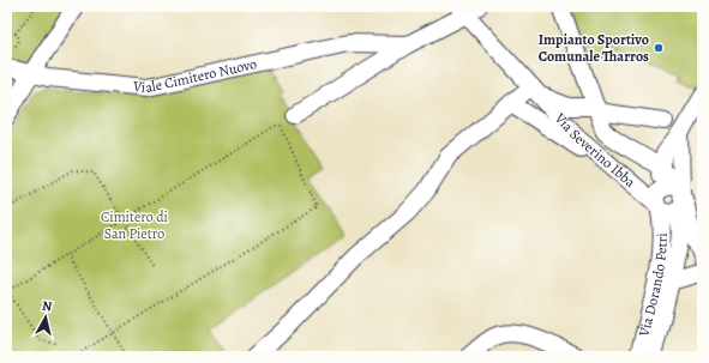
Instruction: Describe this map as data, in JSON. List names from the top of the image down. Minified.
{"streets":{"street":["Viale Cimitero Nuovo","Via Severino Ibba","Via Dorando Petri"]},"crossings":[["Viale Cimitero Nuovo","Via Severino Ibba"],["Via Severino Ibba","Via Dorando Petri"]],"parks":["Cimitero di San Pietro"],"places":["Impianto Sportivo Comunale Tharros"],"north":"top"}
